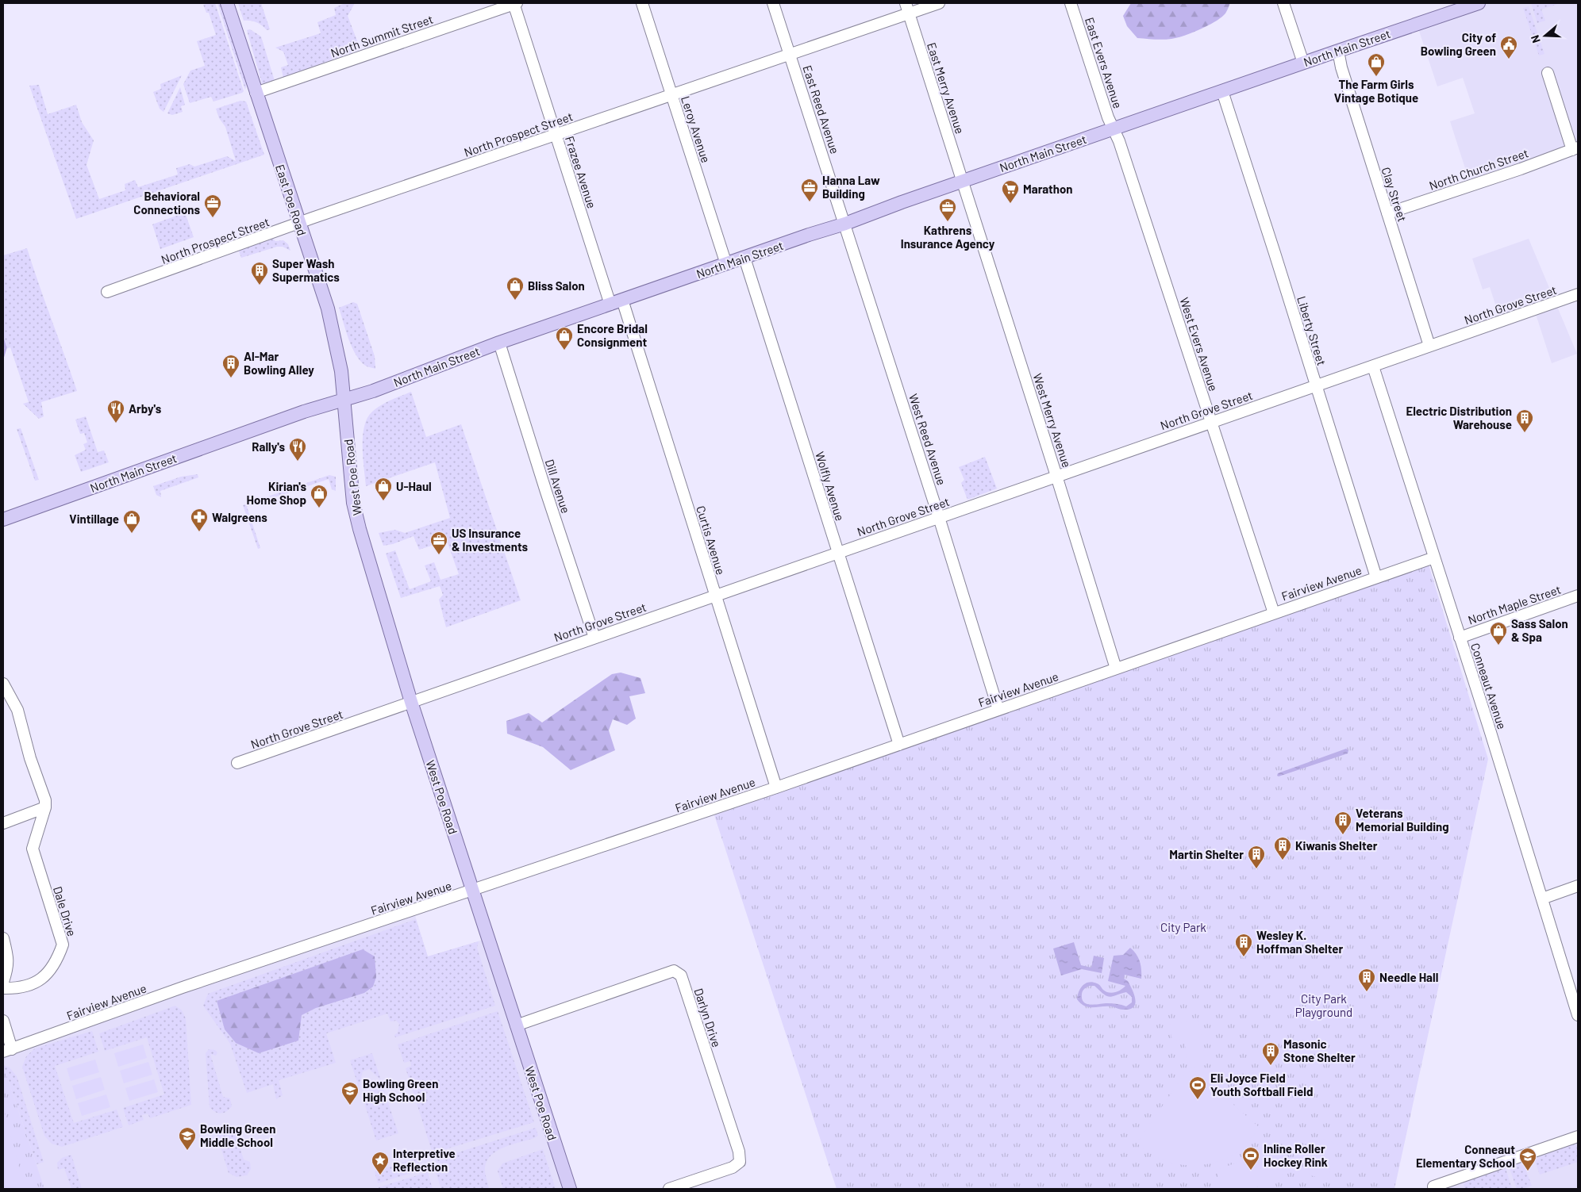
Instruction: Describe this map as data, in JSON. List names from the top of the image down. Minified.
{"streets":{"main road":["North Main Street","East Poe Road","West Poe Road"],"street":["North Summit Street","East Evers Avenue","East Merry Avenue","East Reed Avenue","Leroy Avenue","North Prospect Street","North Church Street","Frazee Avenue","Clay Street","North Grove Street","Liberty Street","West Evers Avenue","West Merry Avenue","West Reed Avenue","Dill Avenue","Wolfly Avenue","Curtis Avenue","Fairview Avenue","North Maple Street","Conneaut Avenue","Dale Drive","Darlyn Drive"]},"crossings":[["North Summit Street","Frazee Avenue"],["North Summit Street","East Poe Road"],["North Main Street","East Evers Avenue"],["North Main Street","East Merry Avenue"],["North Main Street","East Reed Avenue"],["North Main Street","Leroy Avenue"],["North Main Street","Frazee Avenue"],["North Main Street","Clay Street"],["North Main Street","East Poe Road"],["North Main Street","Liberty Street"],["North Main Street","West Evers Avenue"],["North Main Street","West Merry Avenue"],["North Main Street","West Reed Avenue"],["North Main Street","West Poe Road"],["North Main Street","Dill Avenue"],["North Main Street","Wolfly Avenue"],["North Main Street","Curtis Avenue"],["East Evers Avenue","West Evers Avenue"],["East Merry Avenue","North Prospect Street"],["East Merry Avenue","West Merry Avenue"],["East Reed Avenue","North Prospect Street"],["East Reed Avenue","West Reed Avenue"],["Leroy Avenue","North Prospect Street"],["North Prospect Street","Frazee Avenue"],["North Prospect Street","East Poe Road"],["North Church Street","Clay Street"],["Frazee Avenue","Curtis Avenue"],["Clay Street","North Grove Street"],["East Poe Road","West Poe Road"],["North Grove Street","Liberty Street"],["North Grove Street","West Evers Avenue"],["North Grove Street","West Merry Avenue"],["North Grove Street","West Reed Avenue"],["North Grove Street","West Poe Road"],["North Grove Street","Dill Avenue"],["North Grove Street","Wolfly Avenue"],["North Grove Street","Curtis Avenue"],["North Grove Street","Conneaut Avenue"],["Liberty Street","Fairview Avenue"],["West Evers Avenue","Fairview Avenue"],["West Merry Avenue","Fairview Avenue"],["West Reed Avenue","Fairview Avenue"],["West Poe Road","Fairview Avenue"],["West Poe Road","Darlyn Drive"],["Wolfly Avenue","Fairview Avenue"],["Curtis Avenue","Fairview Avenue"],["Fairview Avenue","Conneaut Avenue"],["North Maple Street","Conneaut Avenue"]],"parks":["City Park","City Park Playground"],"places":{"public building":["City of Bowling Green"],"shop":["The Farm Girls Vintage Botique","Bliss Salon","Encore Bridal Consignment","U-Haul","Kirian's Home Shop","Vintillage","Sass Salon & Spa"],"office":["Hanna Law Building","Behavioral Connections","Kathrens Insurance Agency","US Insurance & Investments"],"supermarket":["Marathon"],"building":["Super Wash Supermatics","Al-Mar Bowling Alley","Electric Distribution Warehouse","Veterans Memorial Building","Kiwanis Shelter","Martin Shelter","Wesley K. Hoffman Shelter","Needle Hall","Masonic Stone Shelter"],"restaurant":["Arby's","Rally's"],"pharmacy":["Walgreens"],"sports":["Eli Joyce Field Youth Softball Field","Inline Roller Hockey Rink"],"school or university":["Bowling Green High School","Bowling Green Middle School","Conneaut Elementary School"],"place":["Interpretive Reflection"]},"north":"left"}
